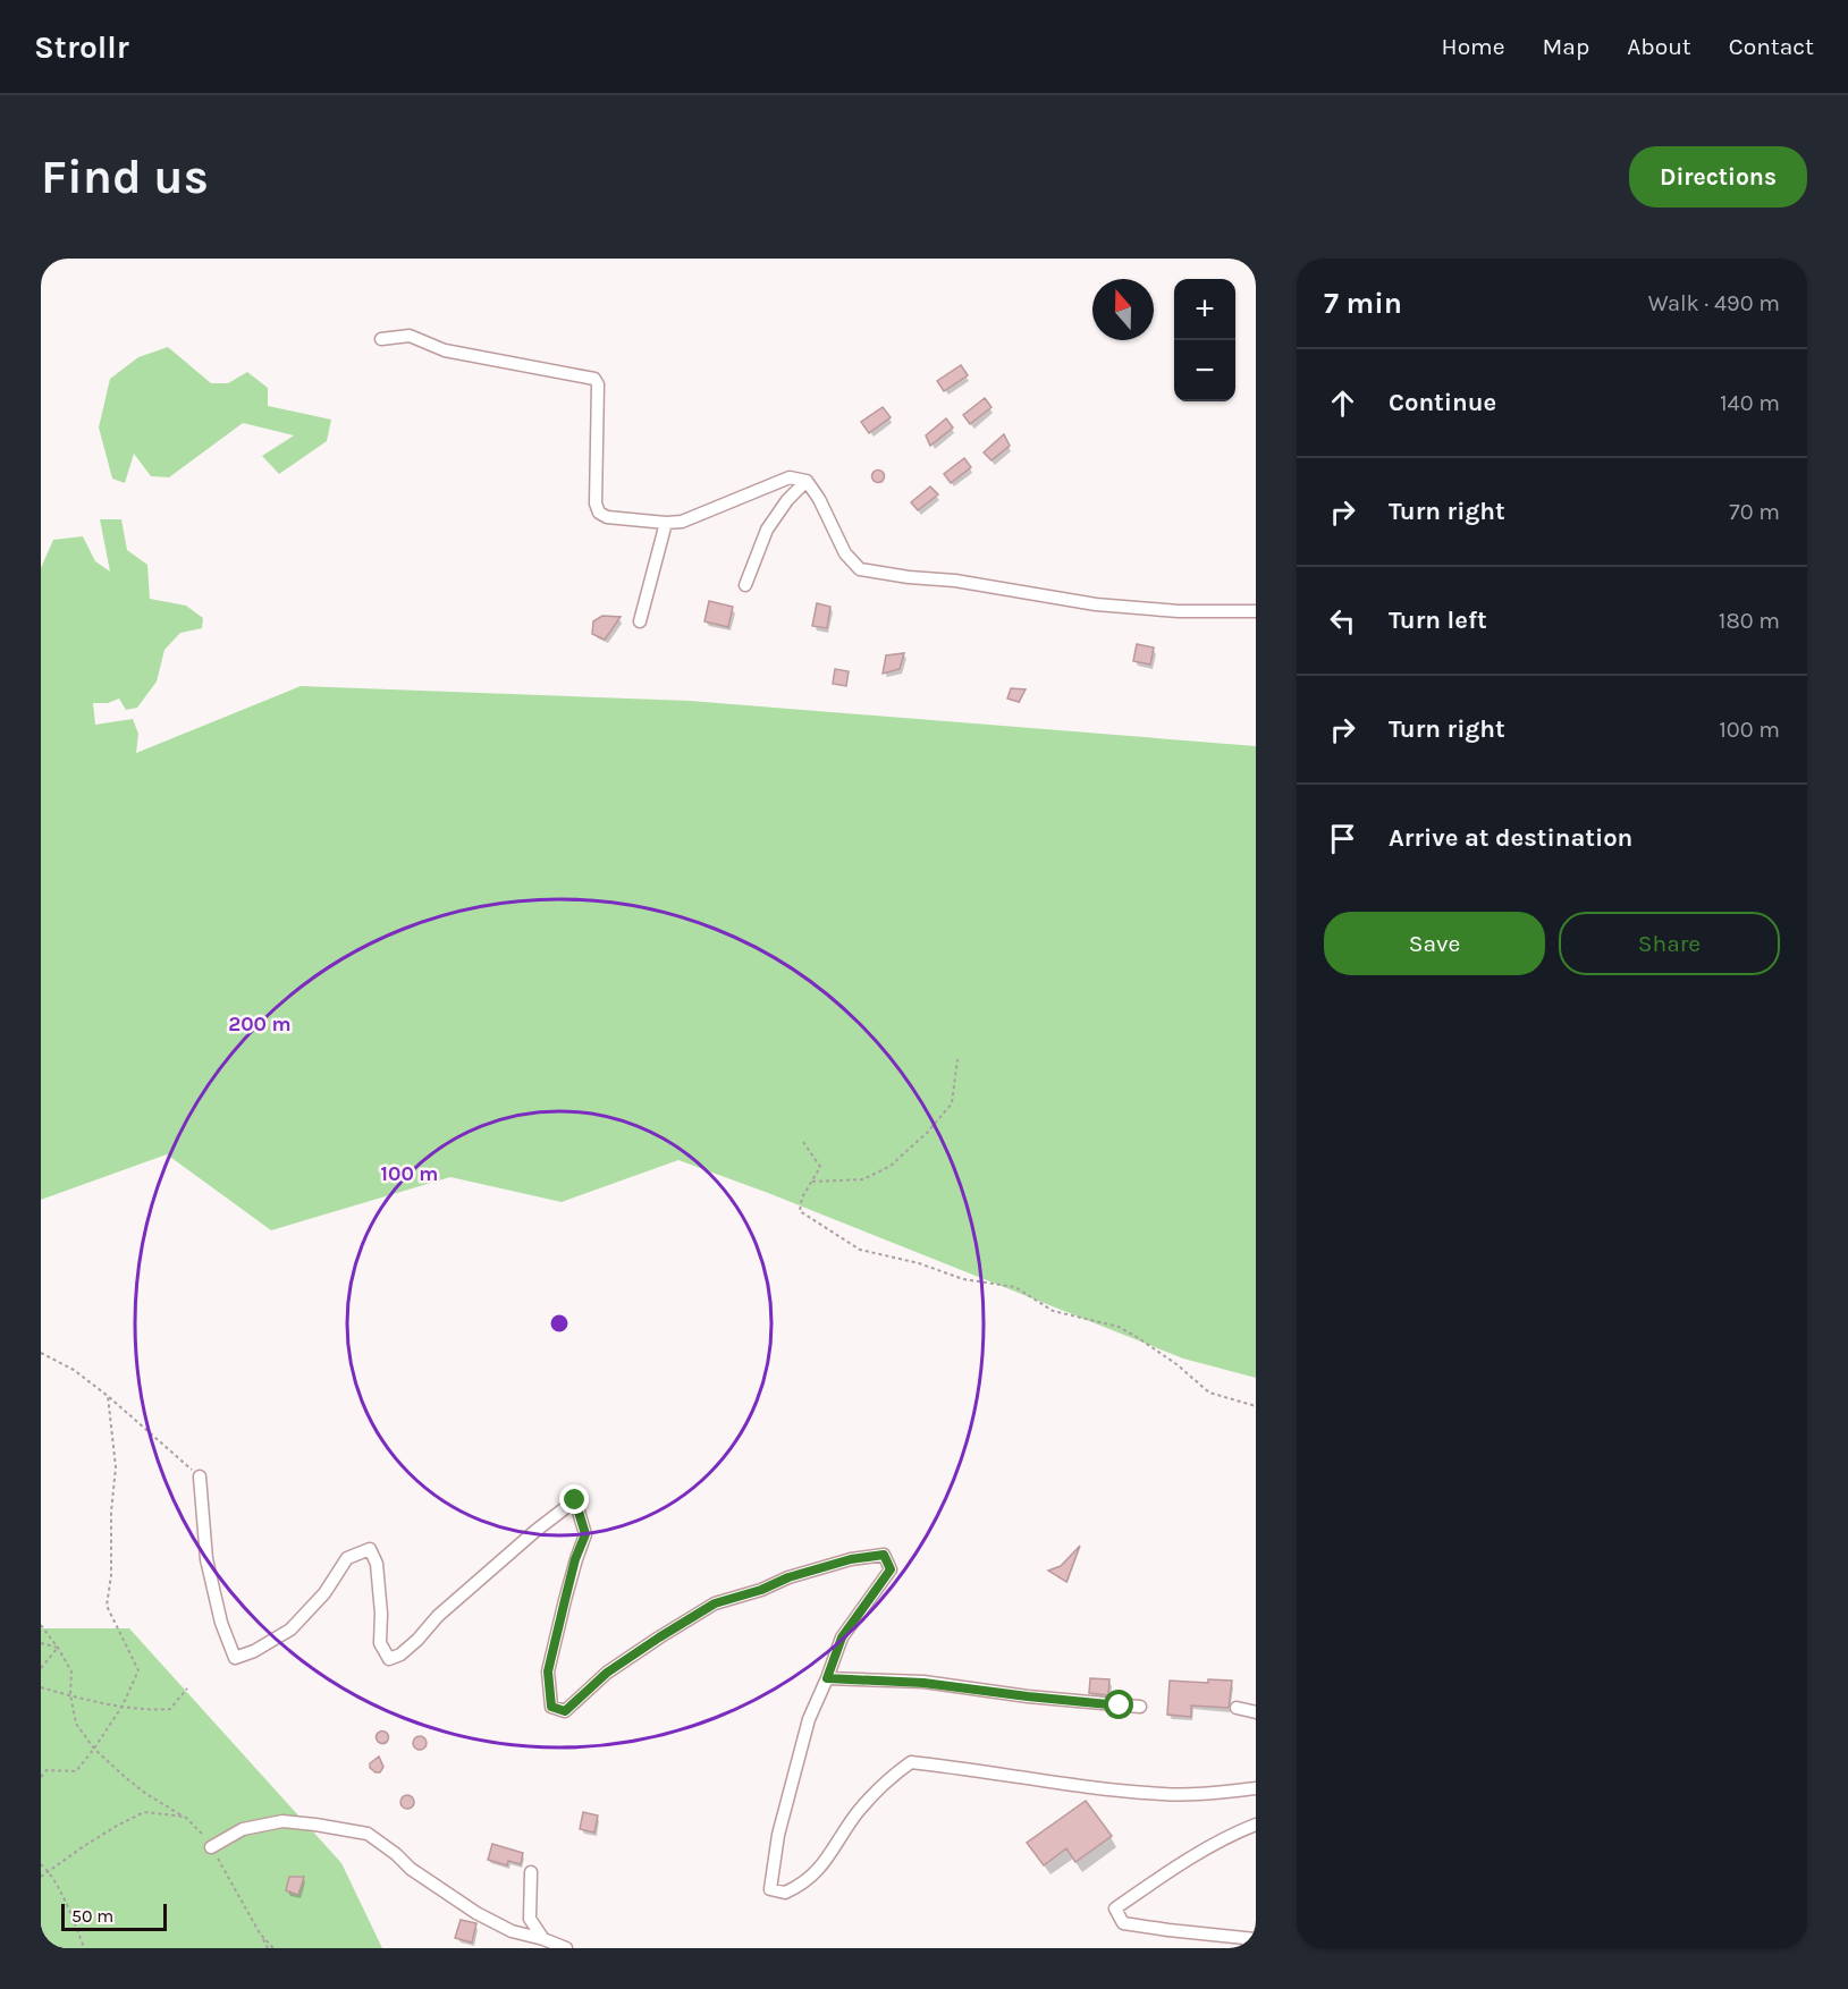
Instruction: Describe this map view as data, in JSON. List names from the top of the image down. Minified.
{"scale_bar":"50 m","north":"top","page":{"header":"Strollr","nav":["Home","Map","About","Contact"],"buttons":["Directions",["Save","Share"]],"title":"Find us","heading":["7 min","Walk · 490 m"],"map_buttons":["+","−"],"list":[["Continue","140 m"],["Turn right","70 m"],["Turn left","180 m"],["Turn right","100 m"],"Arrive at destination"],"scale":"50 m"},"rings":["200 m","100 m"]}
